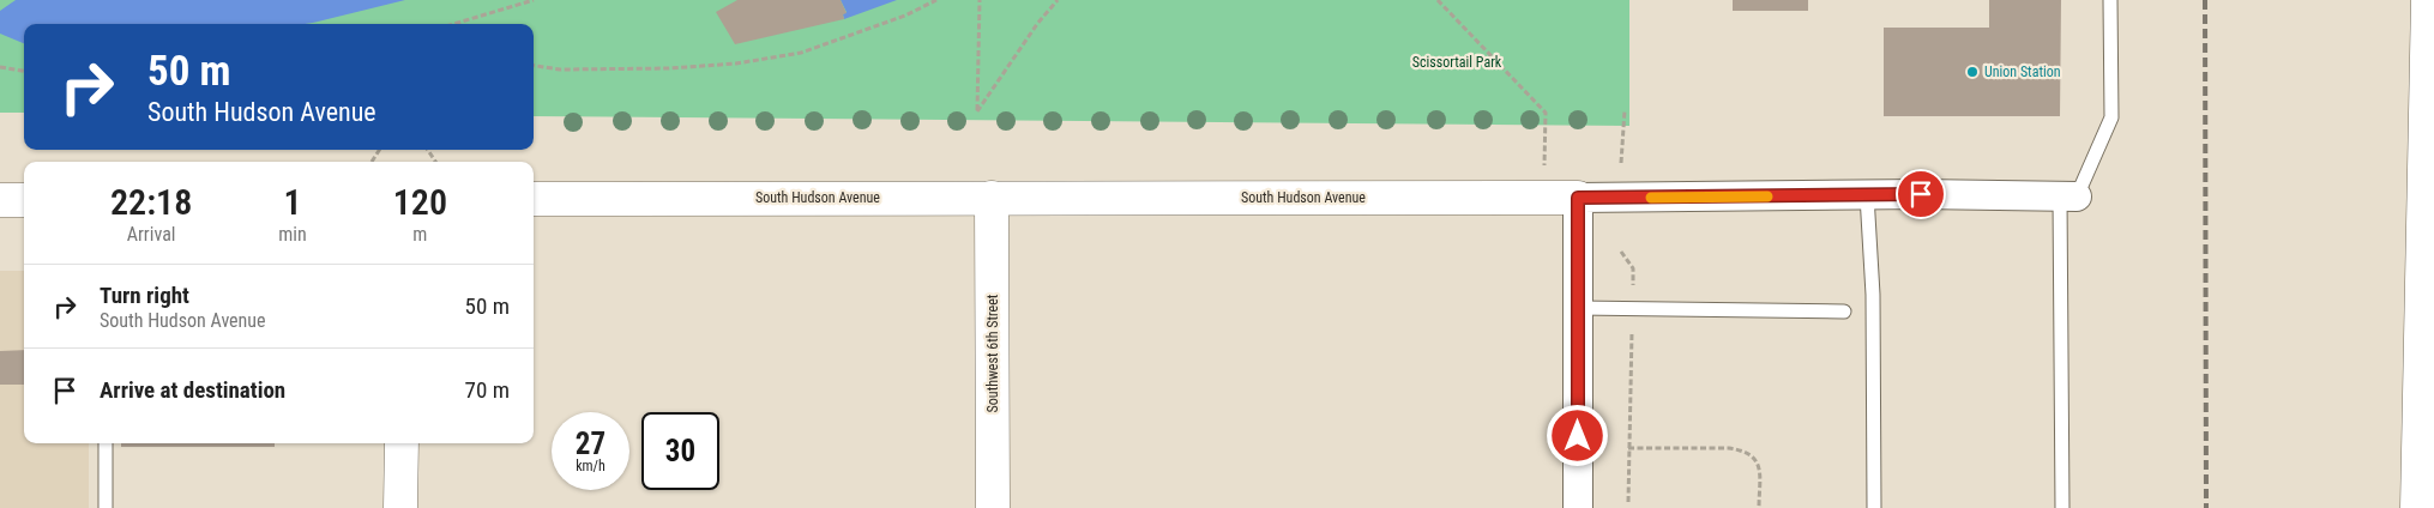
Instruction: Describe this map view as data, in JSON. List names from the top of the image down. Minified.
{"streets":{"main road":["South Hudson Avenue","Southwest 6th Street"]},"crossings":[["South Hudson Avenue","Southwest 6th Street"]],"parks":["Scissortail Park"],"places":["Union Station"],"page":{"turn":["50 m","South Hudson Avenue"],"eta":["22:18","Arrival","1","min","120","m"],"list":[{"name":"Turn right","note":"South Hudson Avenue","value":"50 m"},{"name":"Arrive at destination","value":"70 m"}],"speed":"27 km/h","limit":"30"}}
